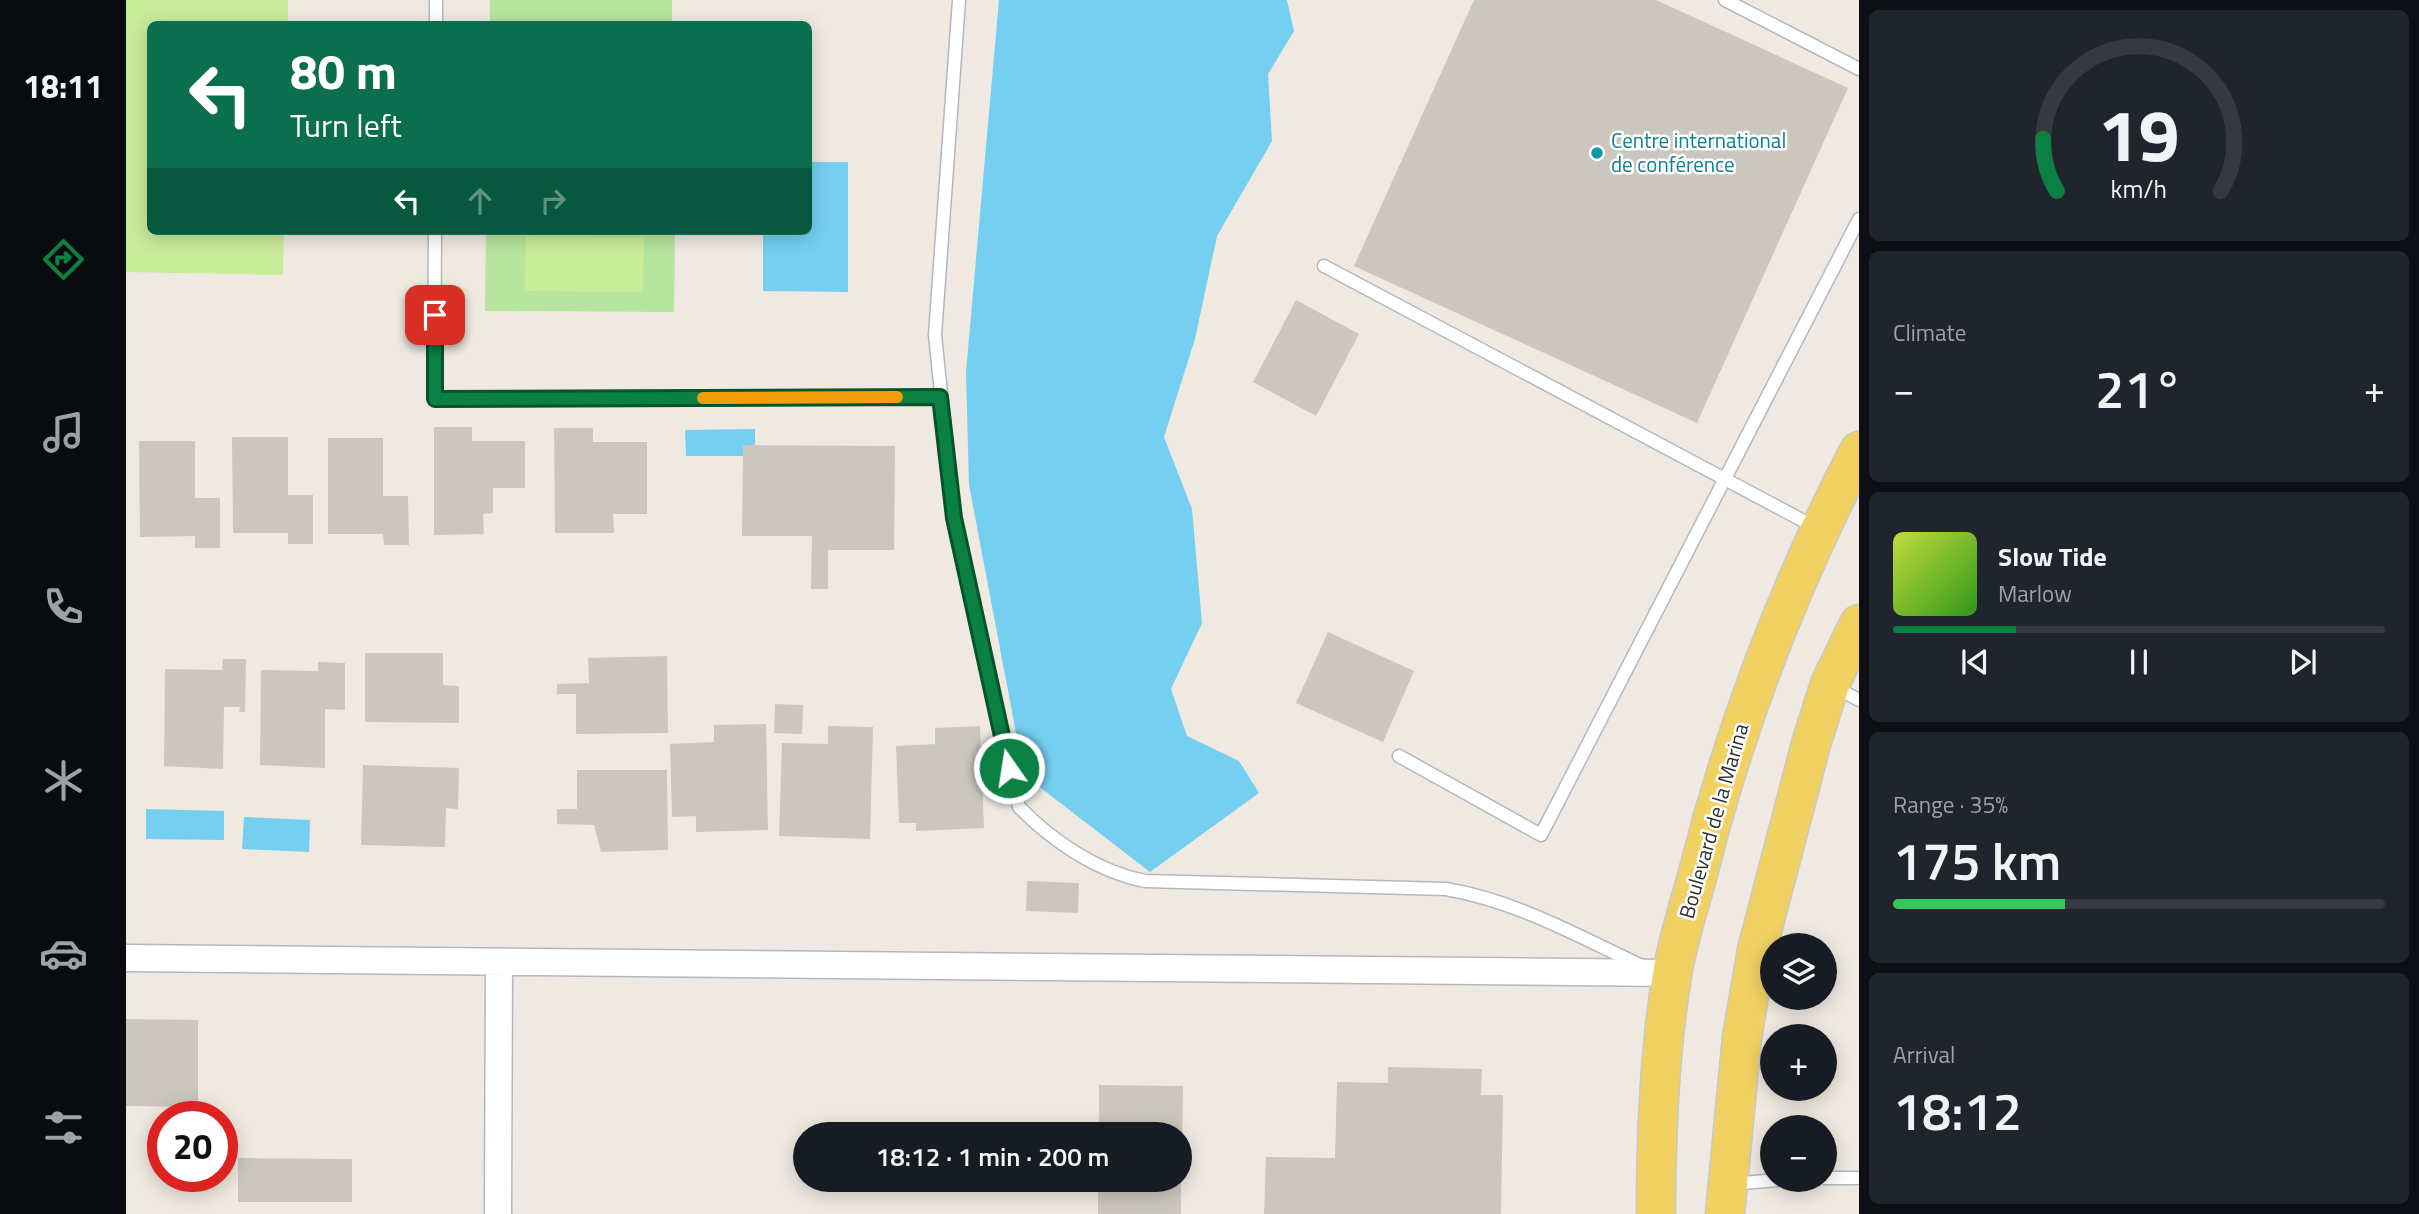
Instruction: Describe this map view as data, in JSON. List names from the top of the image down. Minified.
{"streets":{"main road":["Boulevard de la Marina"]},"places":["Centre international de conférence"],"page":{"tabs":"18:11","turn":["80 m","Turn left"],"tile":["Climate",["Range · 35%","175 km"],["Arrival","18:12"]],"heat":["−","21°","+"],"song":["Slow Tide","Marlow"],"map_buttons":["+","−"],"limit":"20","trip":"18:12 · 1 min · 200 m","gauge":["19","km/h"]}}
